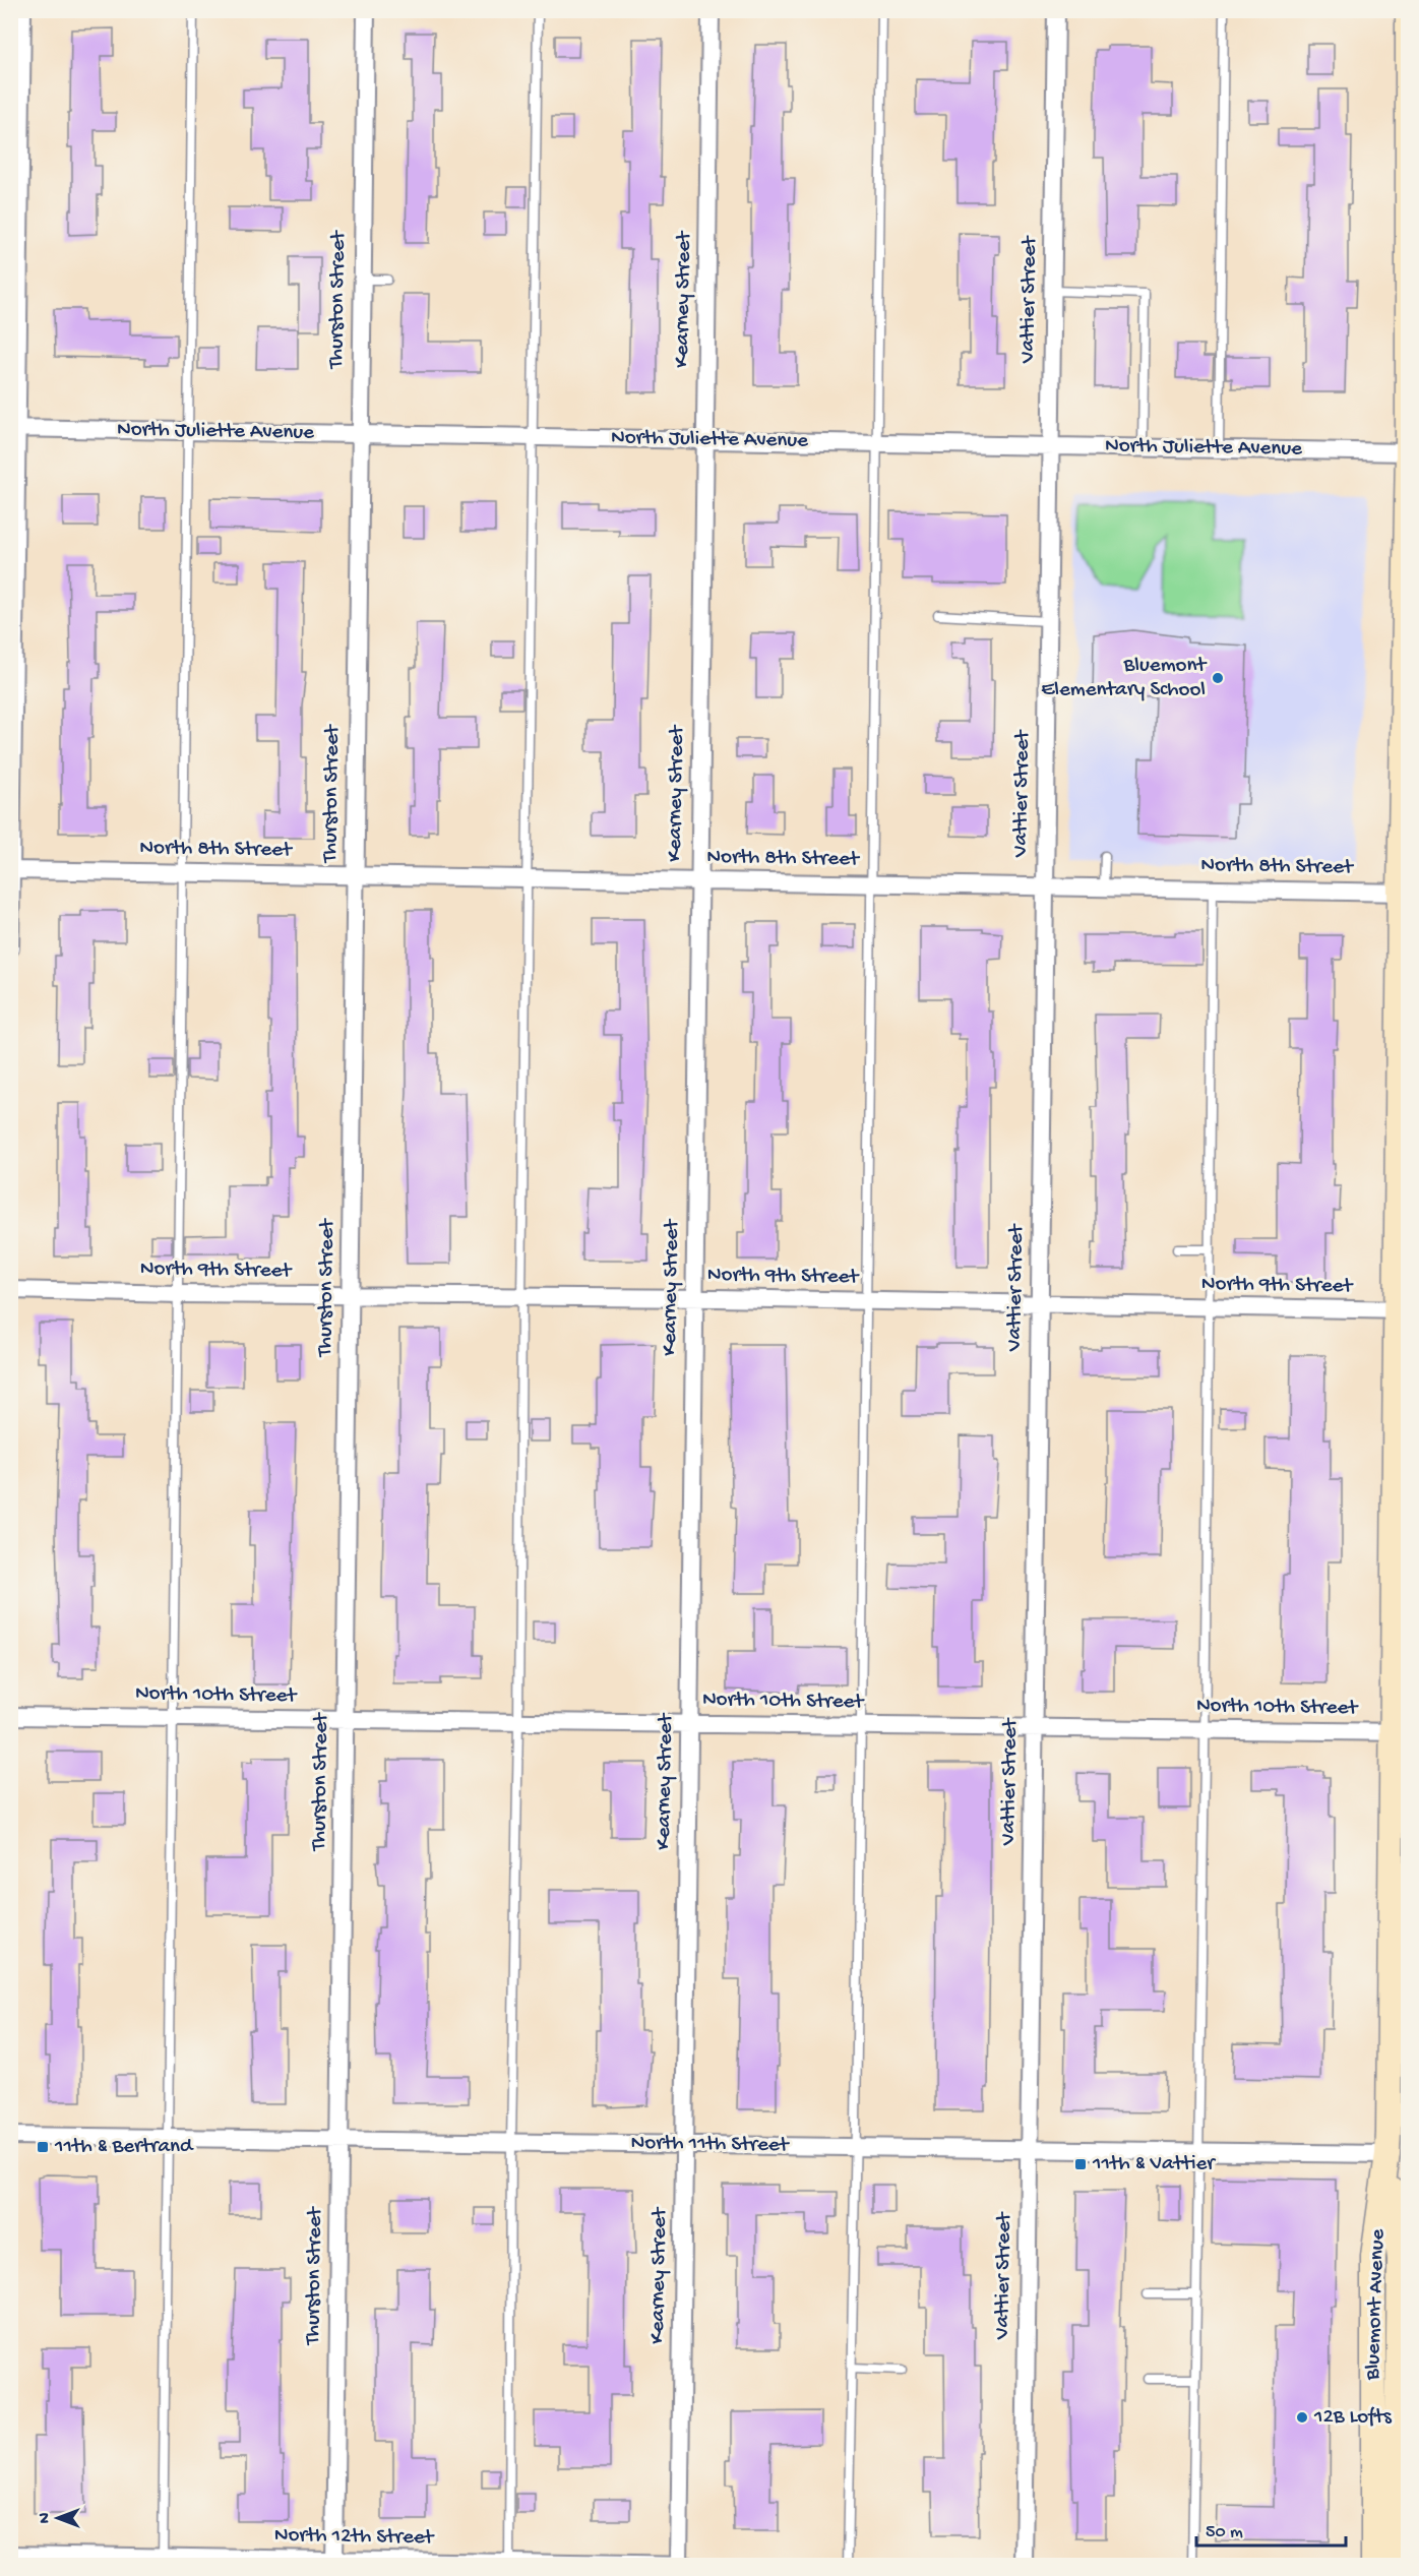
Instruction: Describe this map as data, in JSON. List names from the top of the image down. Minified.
{"streets":{"main road":["Bluemont Avenue"],"street":["Thurston Street","Kearney Street","Vattier Street","North Juliette Avenue","North 8th Street","North 9th Street","North 10th Street","North 11th Street","North 12th Street"]},"crossings":[["Thurston Street","North Juliette Avenue"],["Thurston Street","North 8th Street"],["Thurston Street","North 9th Street"],["Thurston Street","North 10th Street"],["Thurston Street","North 11th Street"],["Thurston Street","North 12th Street"],["Kearney Street","North Juliette Avenue"],["Kearney Street","North 8th Street"],["Kearney Street","North 9th Street"],["Kearney Street","North 10th Street"],["Kearney Street","North 11th Street"],["Kearney Street","North 12th Street"],["Vattier Street","North Juliette Avenue"],["Vattier Street","North 8th Street"],["Vattier Street","North 9th Street"],["Vattier Street","North 10th Street"],["Vattier Street","North 11th Street"],["North Juliette Avenue","Bluemont Avenue"],["North 8th Street","Bluemont Avenue"],["North 9th Street","Bluemont Avenue"],["North 10th Street","Bluemont Avenue"],["North 11th Street","Bluemont Avenue"]],"places":{"other":["Bluemont Elementary School","12B Lofts"],"transit":["11th & Bertrand","11th & Vattier"]},"scale_bar":"50 m","north":"left"}
